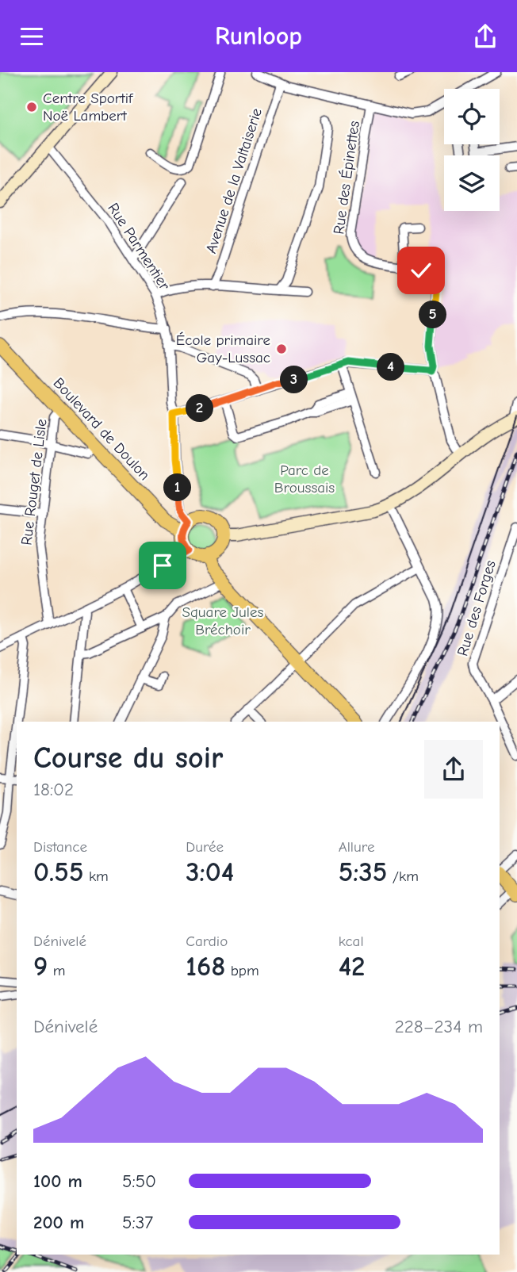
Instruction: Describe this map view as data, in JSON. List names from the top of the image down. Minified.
{"streets":{"main road":["Boulevard de Doulon"],"street":["Rue des Épinettes","Avenue de la Valtaiserie","Rue Parmentier","Rue Rouget de Lisle","Rue des Forges"]},"crossings":[["Rue Parmentier","Boulevard de Doulon"],["Boulevard de Doulon","Rue Rouget de Lisle"]],"parks":["Parc de Broussais","Square Jules Bréchoir"],"places":["Centre Sportif Noë Lambert","École primaire Gay-Lussac"],"page":{"header":"Runloop","pins":["5","4","3","2","1"],"heading":["Course du soir","18:02"],"stats":[["Distance","0.55 km"],["Durée","3:04"],["Allure","5:35 /km"],["Dénivelé","9 m"],["Cardio","168 bpm"],["kcal","42"]],"chart":["Dénivelé","228–234 m"],"list":[{"name":"100 m","note":"5:50"},{"name":"200 m","note":"5:37"}]}}
